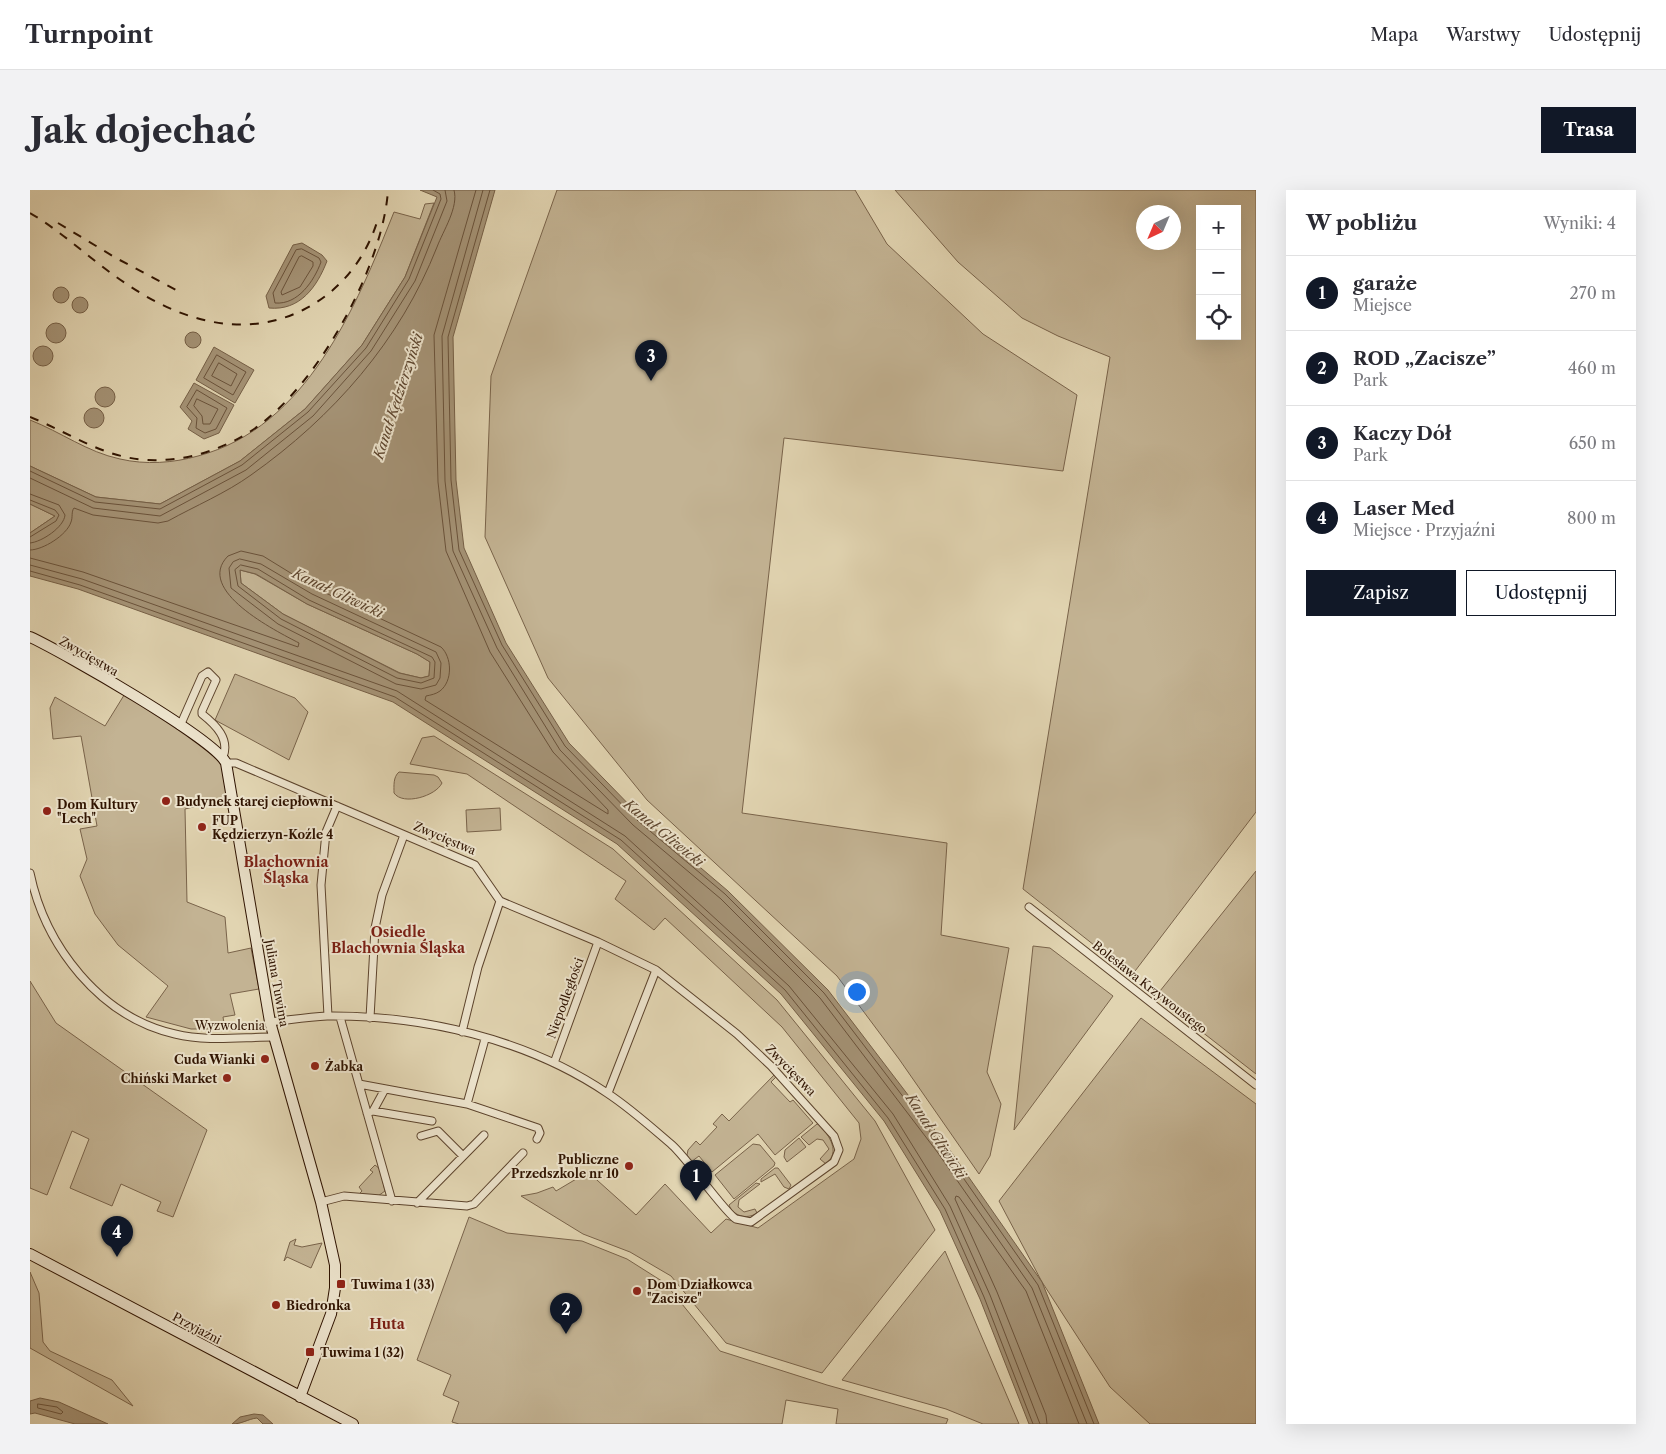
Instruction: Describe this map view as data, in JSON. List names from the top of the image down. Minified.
{"streets":{"street":["Zwycięstwa","Juliana Tuwima","Bolesława Krzywoustego","Niepodległości","Wyzwolenia","Przyjaźni"]},"crossings":[["Zwycięstwa","Juliana Tuwima"],["Zwycięstwa","Niepodległości"],["Juliana Tuwima","Wyzwolenia"],["Juliana Tuwima","Przyjaźni"]],"districts":["Blachownia Śląska","Osiedle Blachownia Śląska","Huta"],"water":["Kanał Kędzierzyński","Kanał Gliwicki"],"places":{"other":["Budynek starej ciepłowni","Dom Kultury \"Lech\"","FUP Kędzierzyn-Koźle 4","Cuda Wianki","Żabka","Chiński Market","Publiczne Przedszkole nr 10","Dom Działkowca \"Zacisze\"","Biedronka"],"transit":["Tuwima 1 (33)","Tuwima 1 (32)"]},"north":"bottom left","page":{"header":"Turnpoint","nav":["Mapa","Warstwy","Udostępnij"],"buttons":["Trasa",["Zapisz","Udostępnij"]],"title":"Jak dojechać","heading":["W pobliżu","Wyniki: 4"],"map_buttons":["+","−"],"list":[{"mark":"1","name":"garaże","note":"Miejsce","value":"270 m"},{"mark":"2","name":"ROD „Zacisze”","note":"Park","value":"460 m"},{"mark":"3","name":"Kaczy Dół","note":"Park","value":"650 m"},{"mark":"4","name":"Laser Med","note":"Miejsce · Przyjaźni","value":"800 m"}],"pins":["3","1","4","2"]}}
